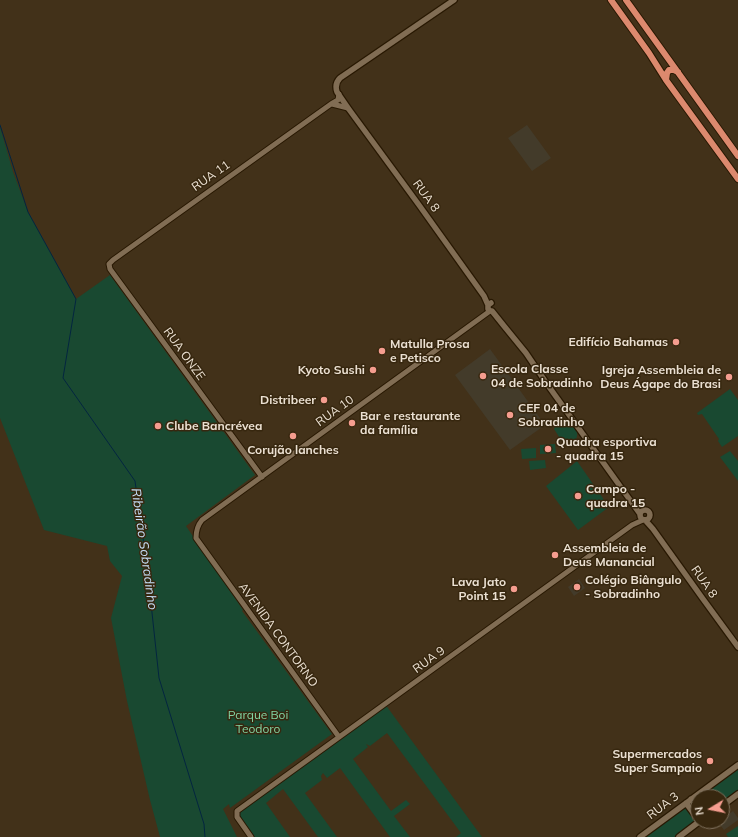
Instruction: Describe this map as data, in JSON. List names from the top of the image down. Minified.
{"streets":{"main road":["RUA 8","RUA 3"],"street":["RUA 11","RUA ONZE","RUA 10","AVENIDA CONTORNO","RUA 9"]},"crossings":[["RUA 11","RUA ONZE"],["RUA 8","RUA 10"],["RUA 8","RUA 9"],["RUA ONZE","RUA 10"],["RUA 10","AVENIDA CONTORNO"],["AVENIDA CONTORNO","RUA 9"]],"water":["Ribeirão Sobradinho"],"parks":["Parque Boi Teodoro"],"places":["Edifício Bahamas","Matulla Prosa e Petisco","Kyoto Sushi","Escola Classe 04 de Sobradinho","Igreja Assembleia de Deus Ágape do Brasi","Distribeer","CEF 04 de Sobradinho","Bar e restaurante da família","Clube Bancrévea","Corujão lanches","Quadra esportiva - quadra 15","Campo - quadra 15","Assembleia de Deus Manancial","Colégio Biângulo - Sobradinho","Lava Jato Point 15","Supermercados Super Sampaio"],"north":"left"}
